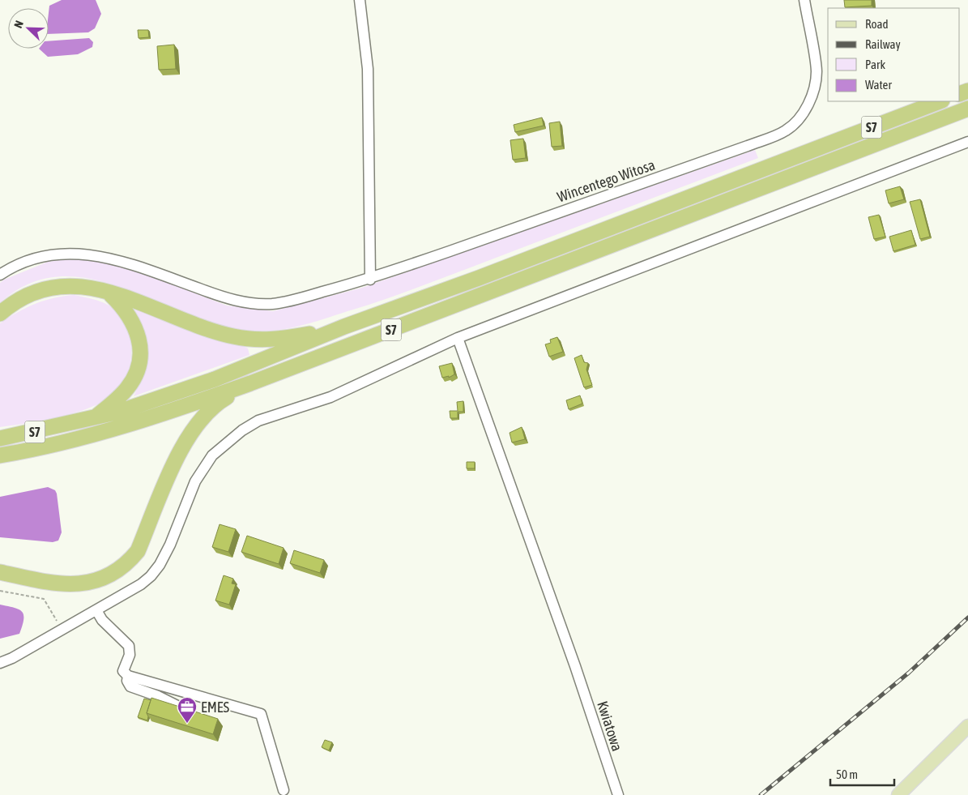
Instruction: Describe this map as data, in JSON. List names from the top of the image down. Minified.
{"streets":{"highway":["S7"],"street":["Wincentego Witosa","Kwiatowa"]},"places":{"office":["EMES"]},"legend":["Road","Railway","Park","Water"],"scale_bar":"50 m","north":"top left"}
